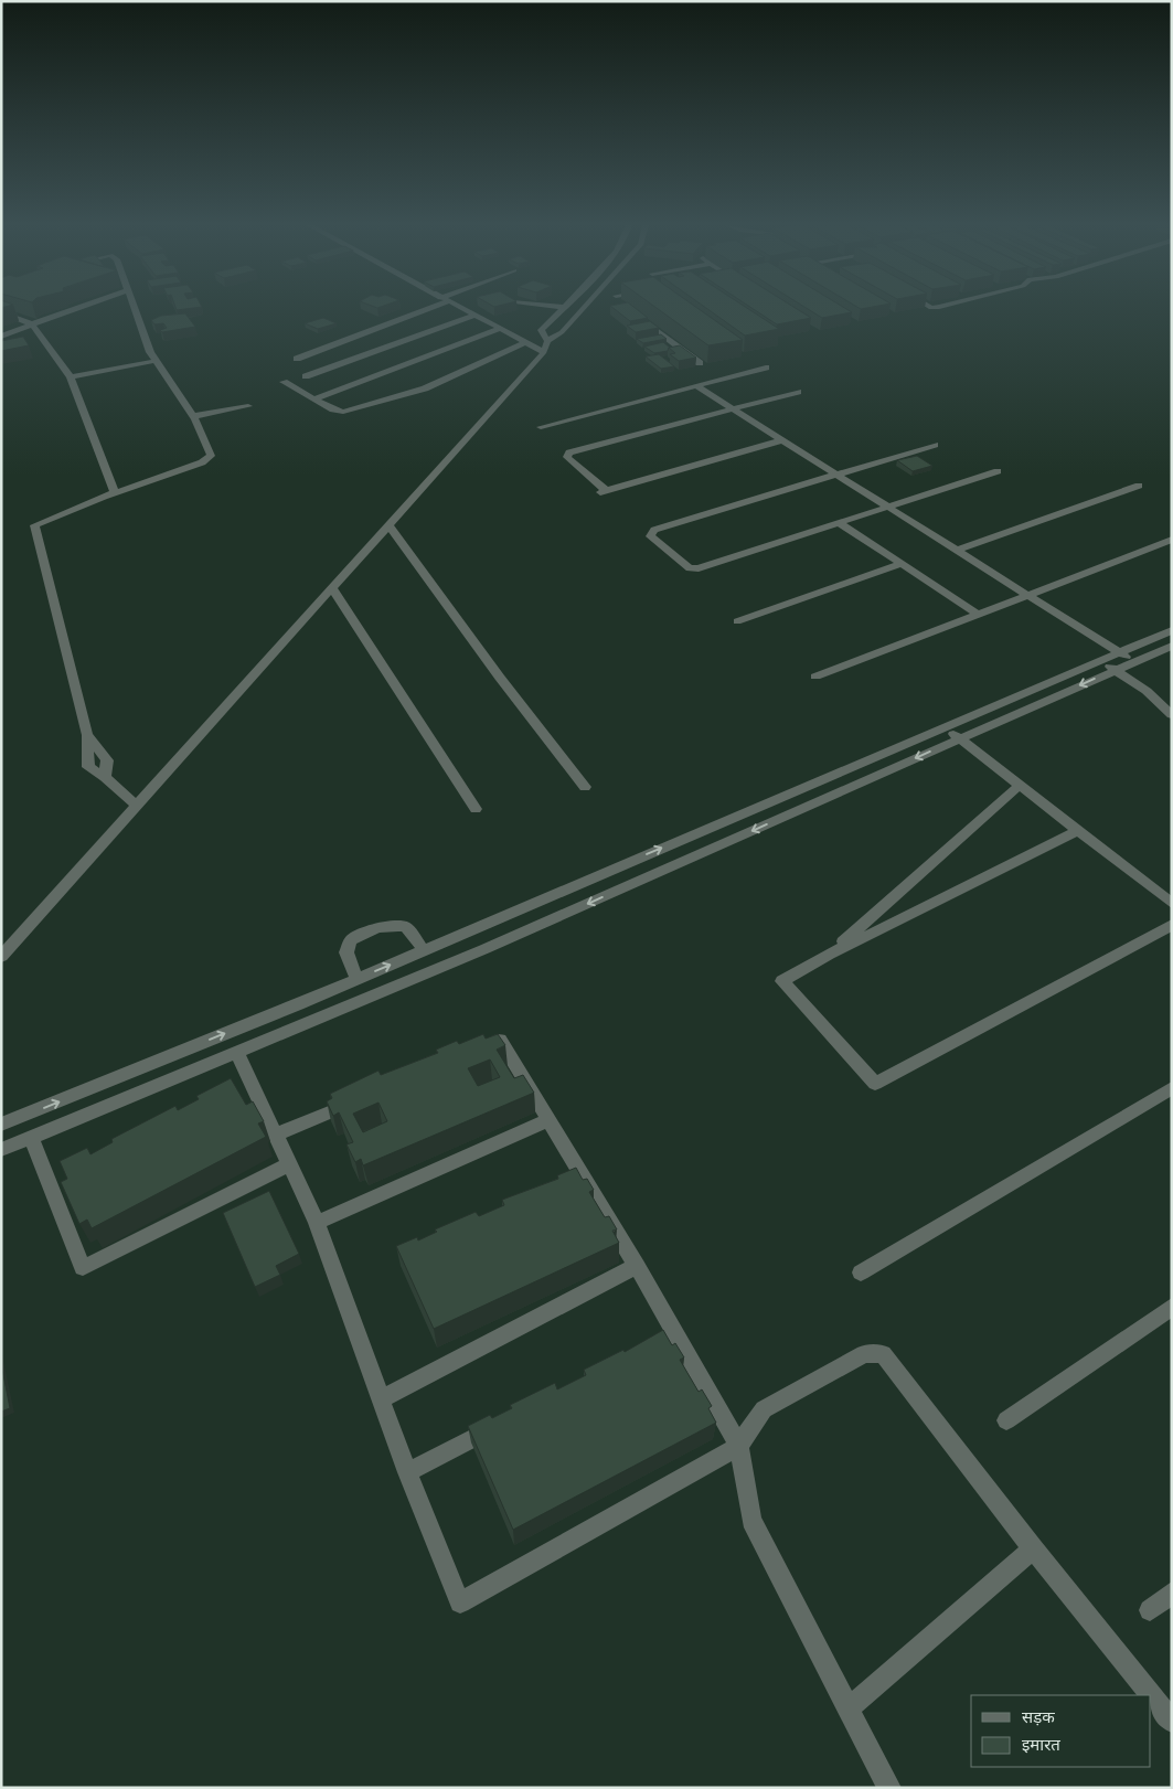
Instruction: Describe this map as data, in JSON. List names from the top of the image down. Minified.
{"legend":["सड़क","इमारत"]}
